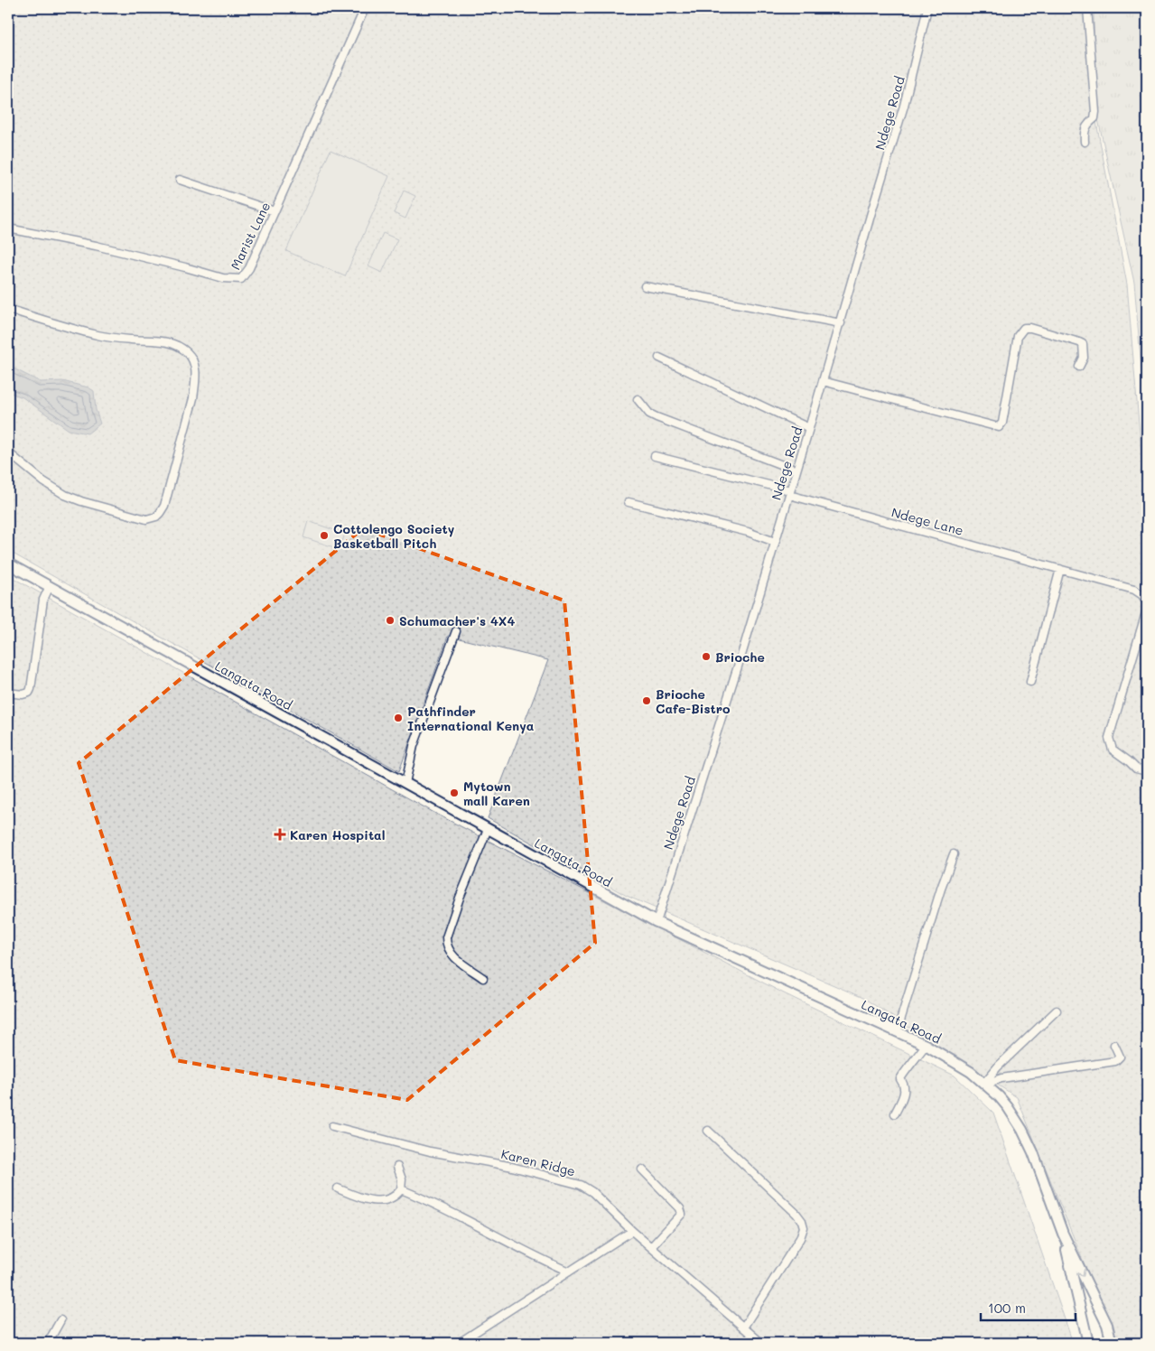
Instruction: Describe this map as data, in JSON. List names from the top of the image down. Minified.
{"streets":{"main road":["Langata Road"],"street":["Ndege Road","Marist Lane","Ndege Lane","Karen Ridge"]},"crossings":[["Ndege Road","Ndege Lane"],["Ndege Road","Langata Road"]],"places":{"other":["Cottolengo Society Basketball Pitch","Schumacher's 4X4","Brioche","Brioche Cafe-Bistro","Pathfinder International Kenya","Mytown mall Karen"],"health":["Karen Hospital"]},"scale_bar":"100 m"}
